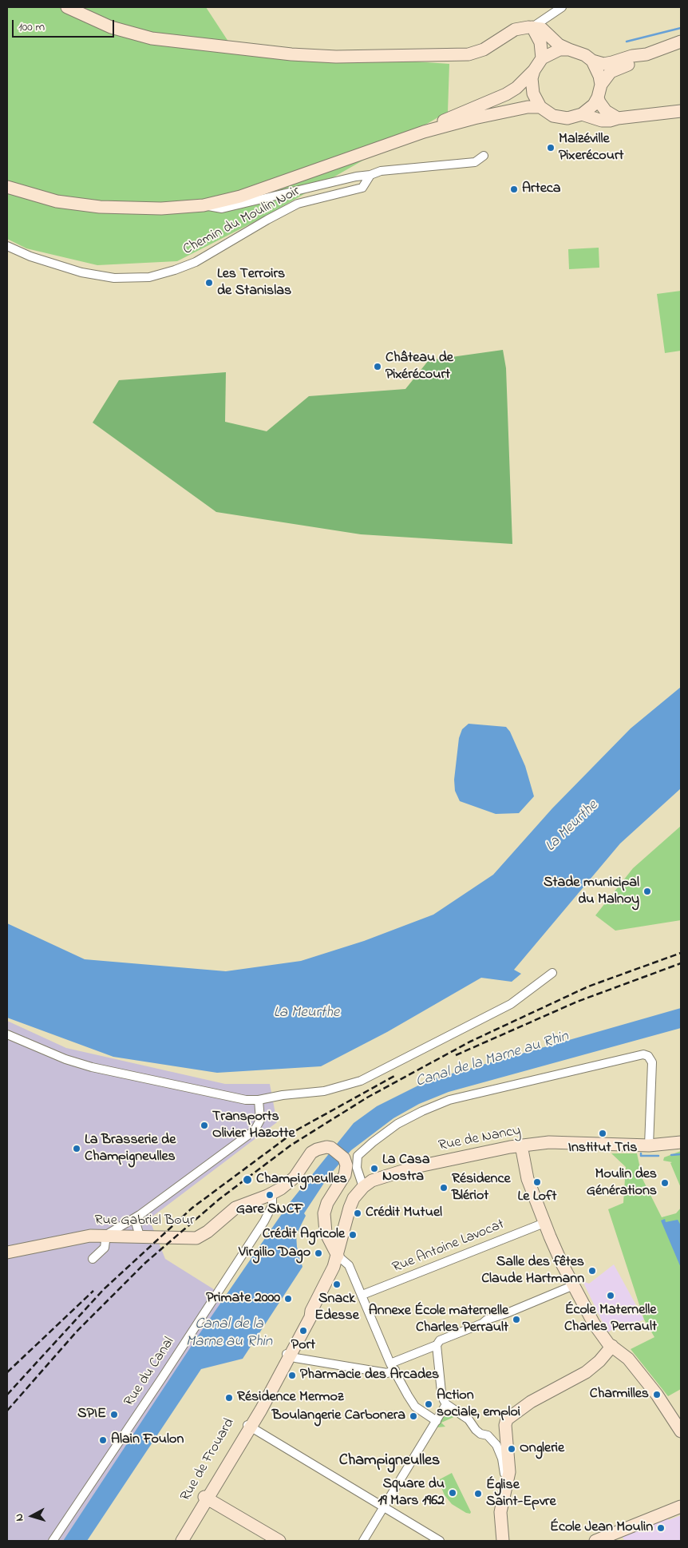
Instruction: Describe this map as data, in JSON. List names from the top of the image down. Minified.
{"streets":{"main road":["Rue de Nancy","Rue Gabriel Bour","Rue de Frouard"],"street":["Chemin du Moulin Noir","Rue Antoine Lavocat","Rue du Canal"]},"crossings":[["Rue de Nancy","Rue Gabriel Bour"],["Rue de Nancy","Rue de Frouard"],["Rue Gabriel Bour","Rue du Canal"],["Rue Gabriel Bour","Rue de Frouard"]],"districts":["Champigneulles"],"water":["La Meurthe","Canal de la Marne au Rhin"],"places":["Malzéville Pixerécourt","Arteca","Les Terroirs de Stanislas","Château de Pixérécourt","Stade municipal du Malnoy","Transports Olivier Hazotte","Institut Tris","La Brasserie de Champigneulles","La Casa Nostra","Champigneulles","Le Loft","Moulin des Générations","Résidence Blériot","Gare SNCF","Crédit Mutuel","Crédit Agricole","Virgilio Dago","Salle des fêtes Claude Hartmann","Snack Edesse","École Maternelle Charles Perrault","Primate 2000","Annexe École maternelle Charles Perrault","Port","Pharmacie des Arcades","Charmilles","Résidence Mermoz","Action sociale, emploi","SPIE","Boulangerie Carbonera","Alain Foulon","Onglerie","Square du 19 Mars 1962","Église Saint-Epvre","École Jean Moulin"],"scale_bar":"100 m","north":"left"}
